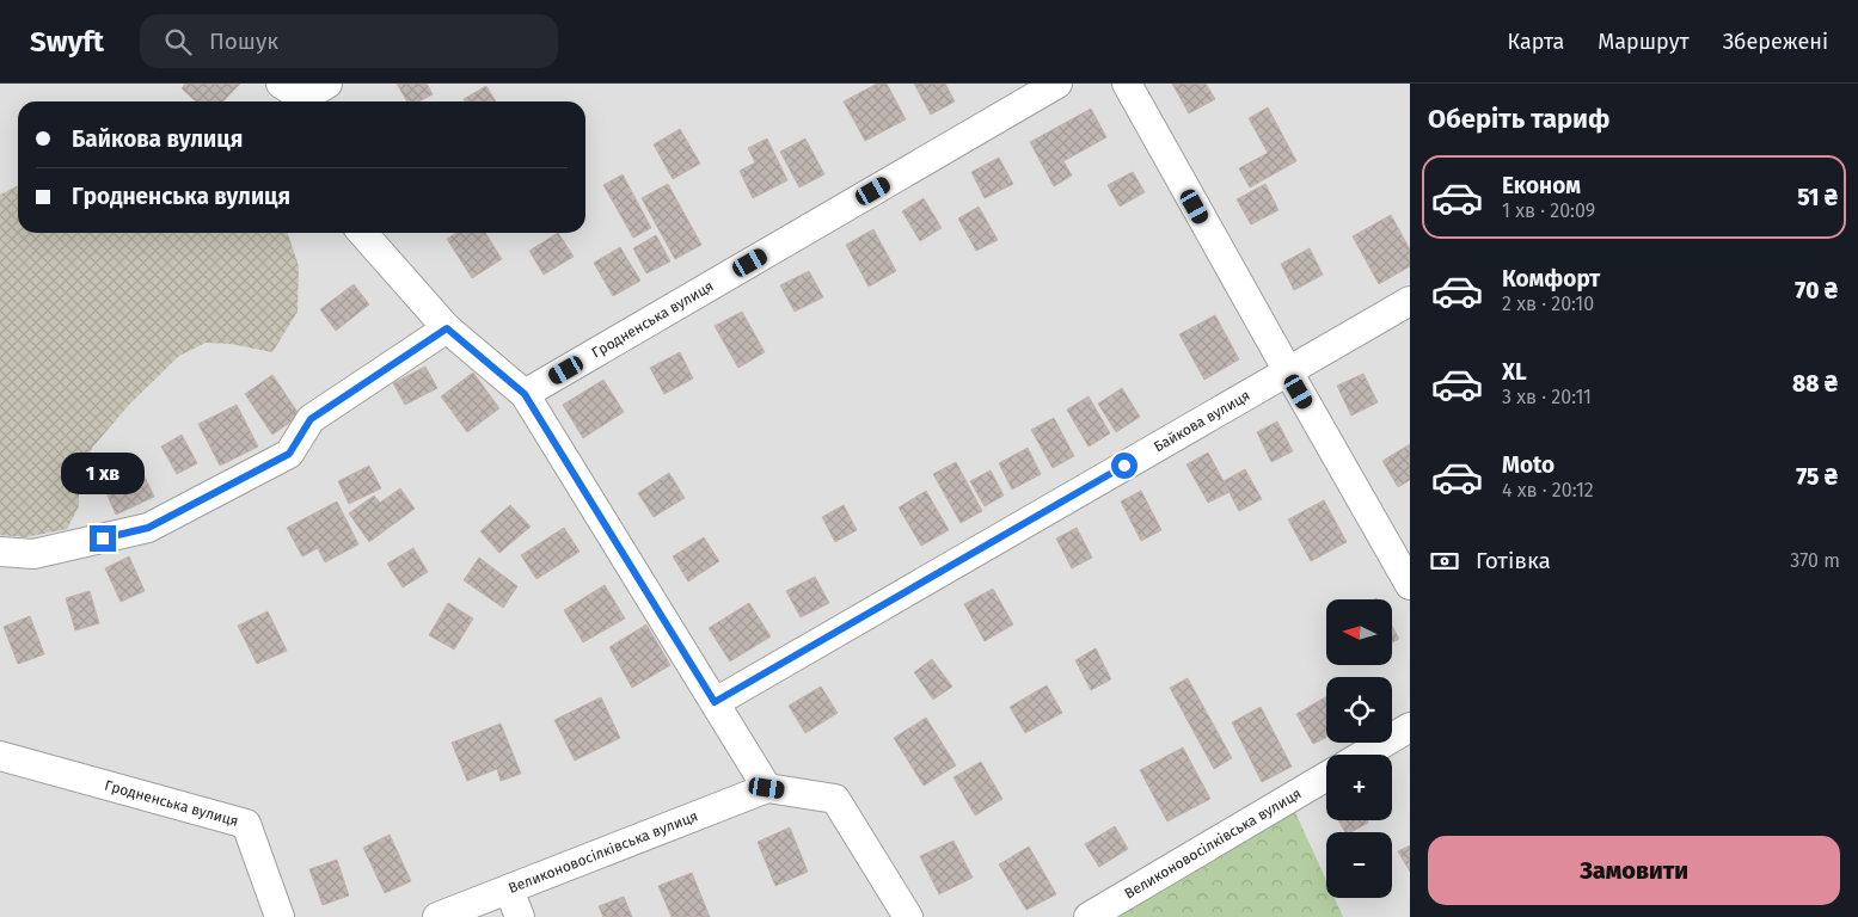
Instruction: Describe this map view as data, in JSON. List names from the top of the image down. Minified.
{"streets":{"street":["Гродненська вулиця","Байкова вулиця","Великоновосілківська вулиця"]},"north":"left","page":{"header":"Swyft","search":"Пошук","nav":["Карта","Маршрут","Збережені"],"heading":"Оберіть тариф","banner":["Байкова вулиця","Гродненська вулиця"],"list":[{"name":"Економ","note":"1 хв · 20:09","value":"51 ₴"},{"name":"Комфорт","note":"2 хв · 20:10","value":"70 ₴"},{"name":"XL","note":"3 хв · 20:11","value":"88 ₴"},{"name":"Moto","note":"4 хв · 20:12","value":"75 ₴"}],"bubble":"1 хв","pay":["Готівка","370 m"],"map_buttons":["+","−"],"buttons":"Замовити"}}
